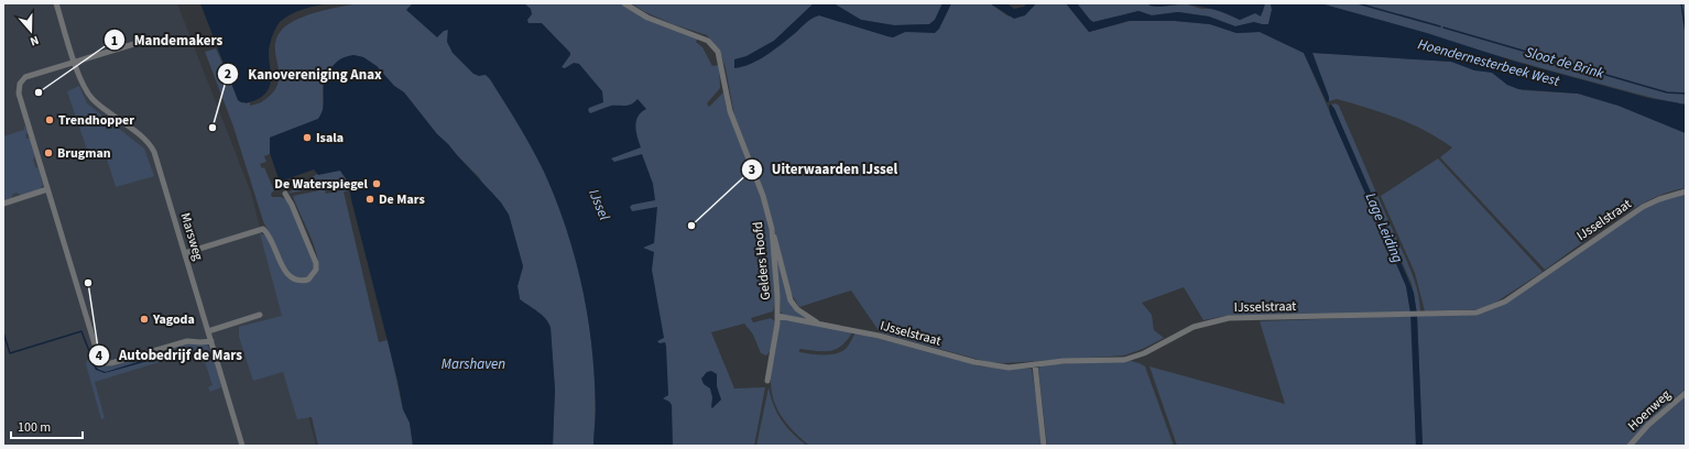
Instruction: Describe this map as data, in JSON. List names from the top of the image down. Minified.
{"streets":{"street":["IJsselstraat","Marsweg","Gelders Hoofd","Hoenweg"]},"crossings":[["IJsselstraat","Gelders Hoofd"]],"water":["Hoendernesterbeek West","Sloot de Brink","IJssel","Lage Leiding","Marshaven"],"places":["Mandemakers","Trendhopper","Kanovereniging Anax","Isala","Brugman","De Waterspiegel","De Mars","Uiterwaarden IJssel","Autobedrijf de Mars","Yagoda"],"scale_bar":"100 m","north":"bottom"}
